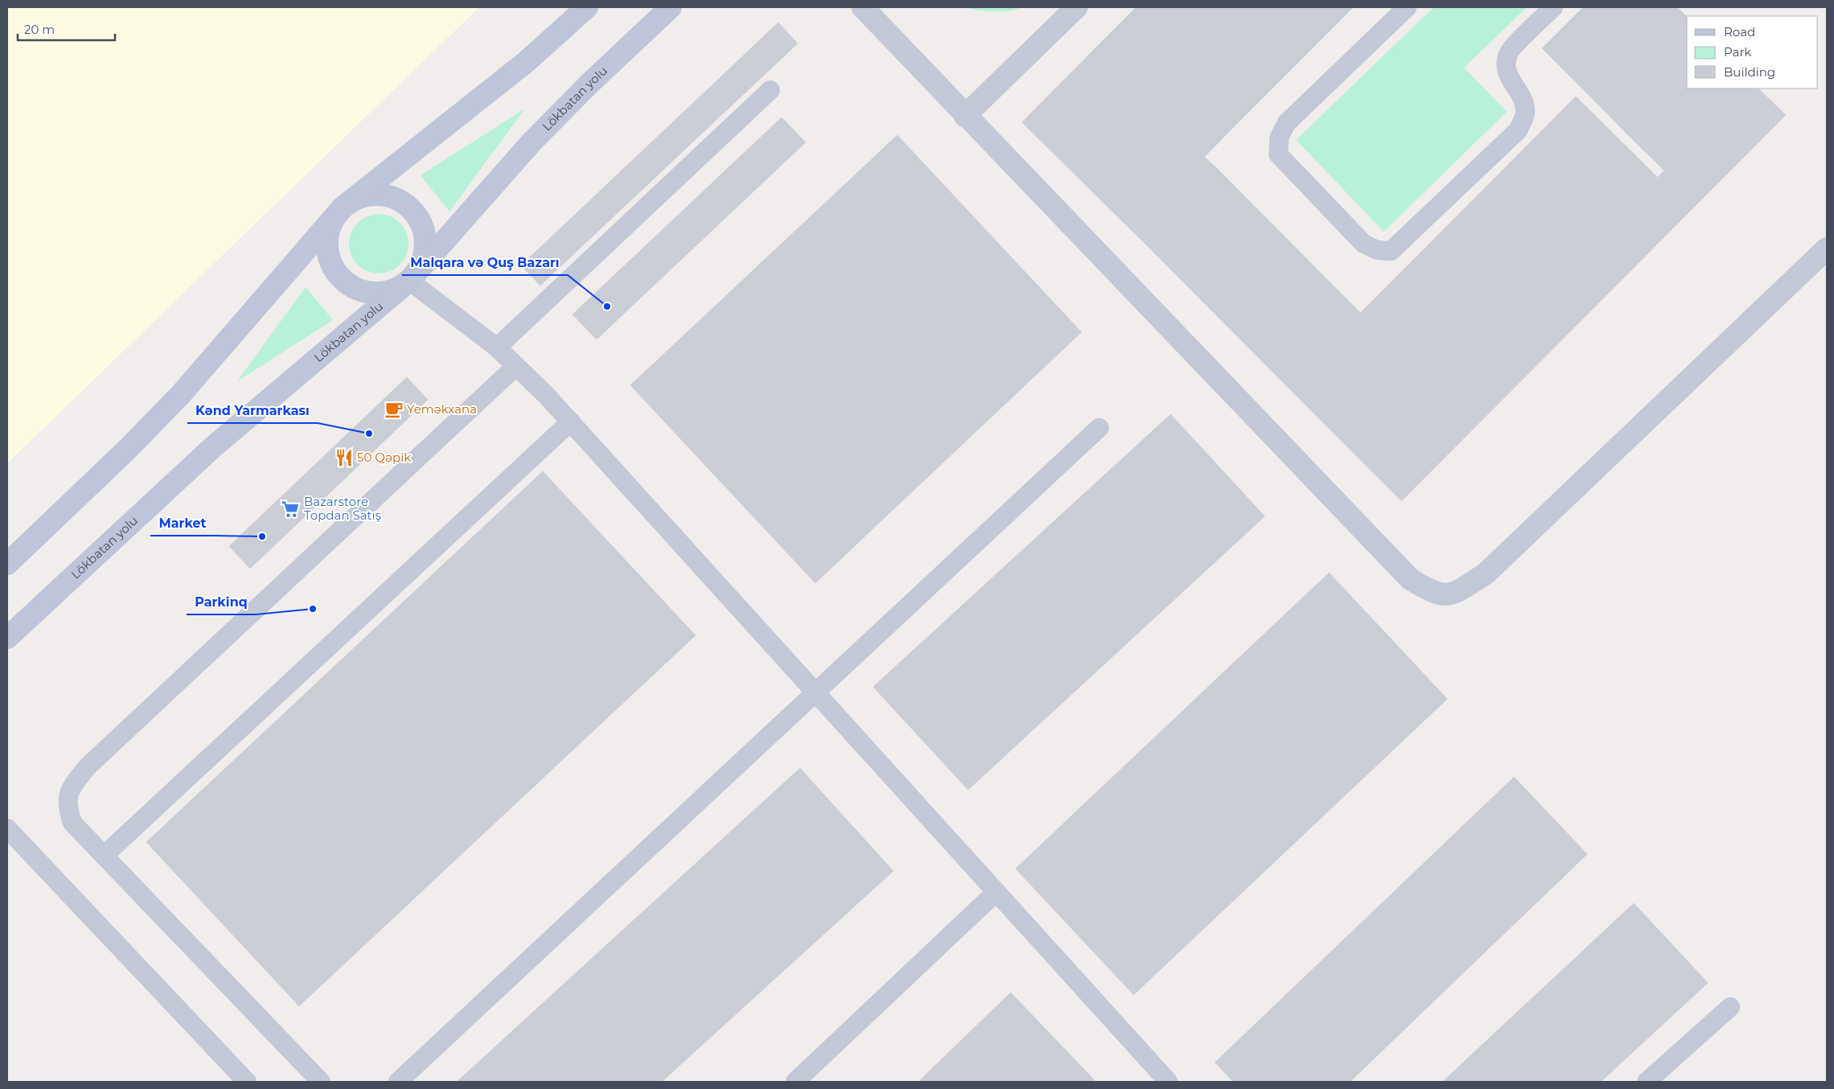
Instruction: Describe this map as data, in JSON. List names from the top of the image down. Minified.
{"streets":{"main road":["Lökbatan yolu"]},"places":{"other":["Malqara və Quş Bazarı","Kənd Yarmarkası","Market","Parkinq"],"cafe":["Yeməkxana"],"restaurant":["50 Qəpik"],"supermarket":["Bazarstore Topdan Satış"]},"legend":["Road","Park","Building"],"scale_bar":"20 m"}
